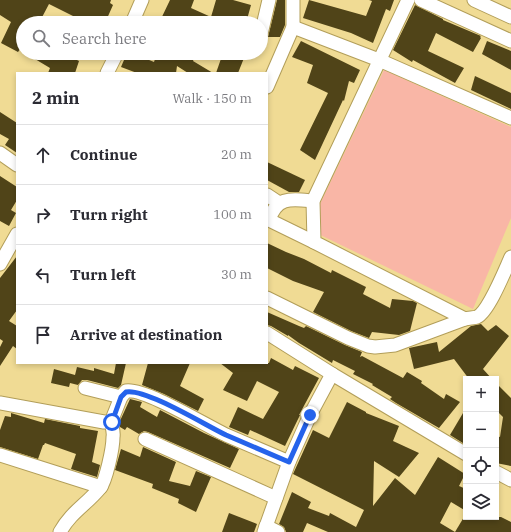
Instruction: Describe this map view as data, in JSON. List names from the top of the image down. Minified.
{"page":{"search":"Search here","heading":["2 min","Walk · 150 m"],"list":[["Continue","20 m"],["Turn right","100 m"],["Turn left","30 m"],"Arrive at destination"],"map_buttons":["+","−"]}}
